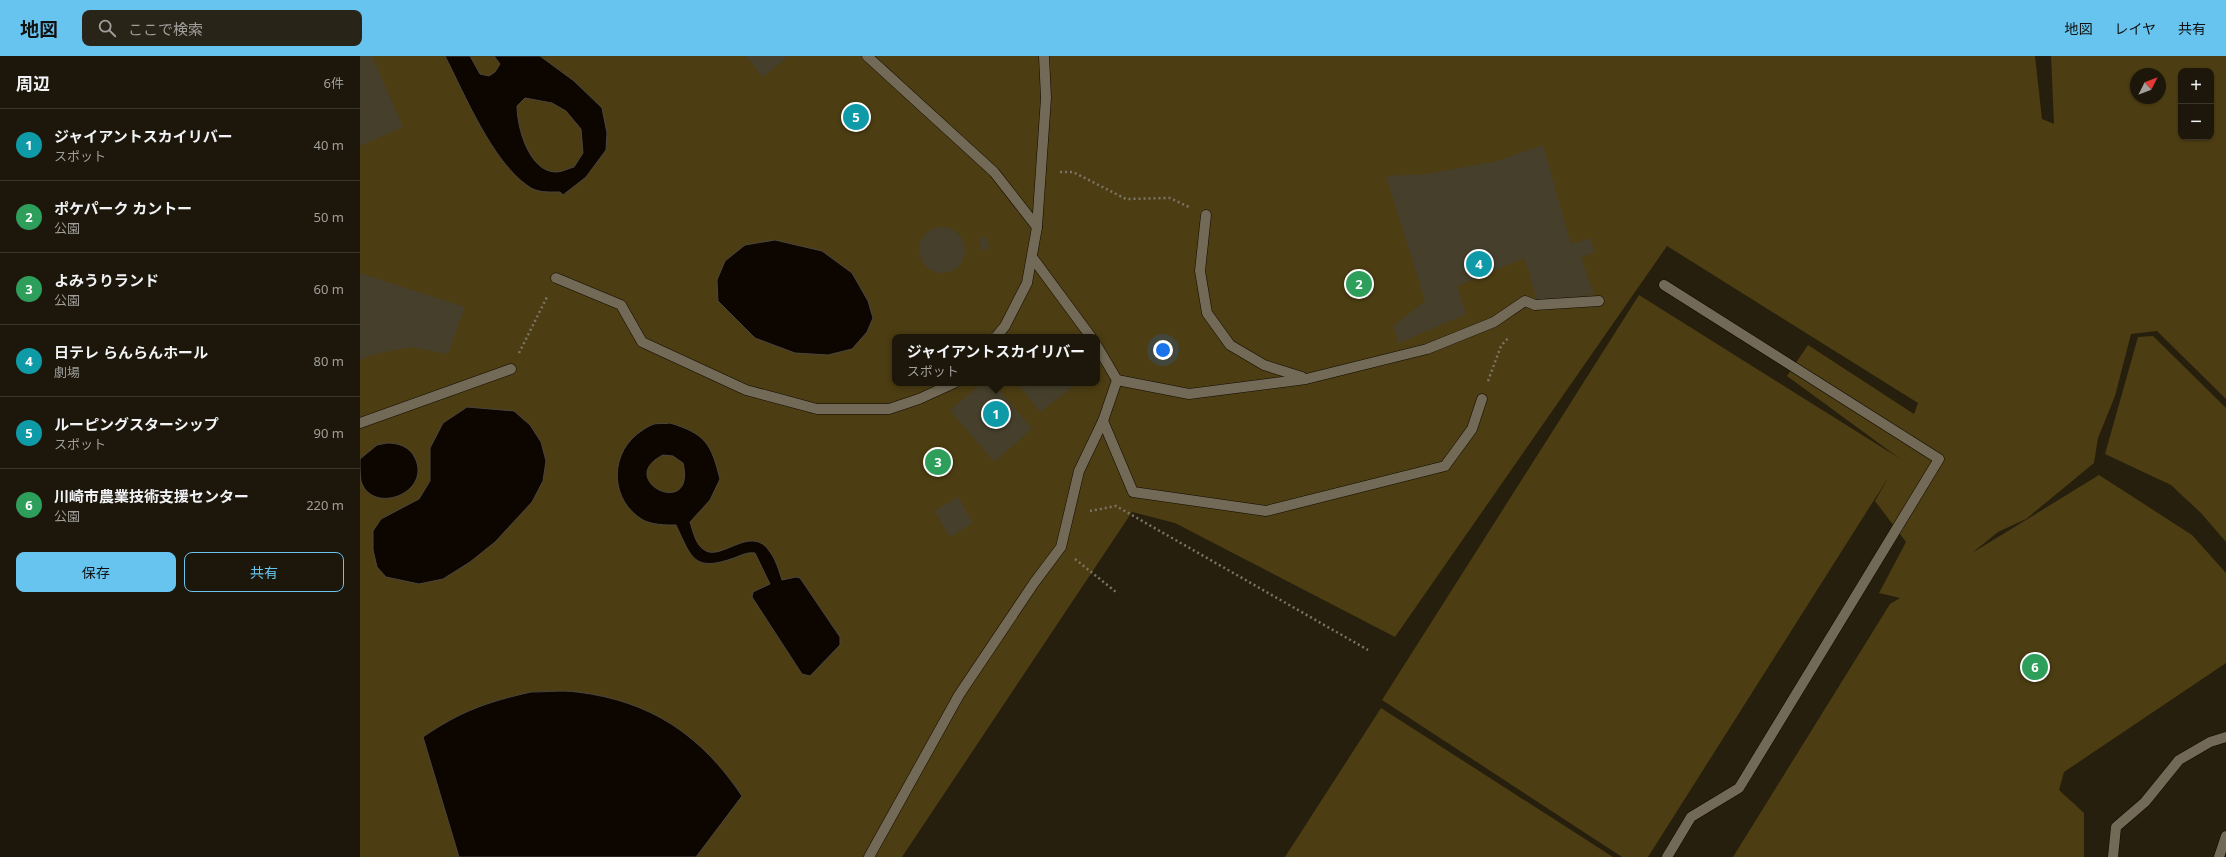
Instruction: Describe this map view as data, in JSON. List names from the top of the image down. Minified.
{"north":"top right","page":{"header":"地図","search":"ここで検索","nav":["地図","レイヤ","共有"],"heading":["周辺","6件"],"map_buttons":["+","−"],"pins":["5","4","2","1","3","6"],"list":[{"mark":"1","name":"ジャイアントスカイリバー","note":"スポット","value":"40 m"},{"mark":"2","name":"ポケパーク カントー","note":"公園","value":"50 m"},{"mark":"3","name":"よみうりランド","note":"公園","value":"60 m"},{"mark":"4","name":"日テレ らんらんホール","note":"劇場","value":"80 m"},{"mark":"5","name":"ルーピングスターシップ","note":"スポット","value":"90 m"},{"mark":"6","name":"川崎市農業技術支援センター","note":"公園","value":"220 m"}],"popup":["ジャイアントスカイリバー","スポット"],"buttons":["保存","共有"]}}
